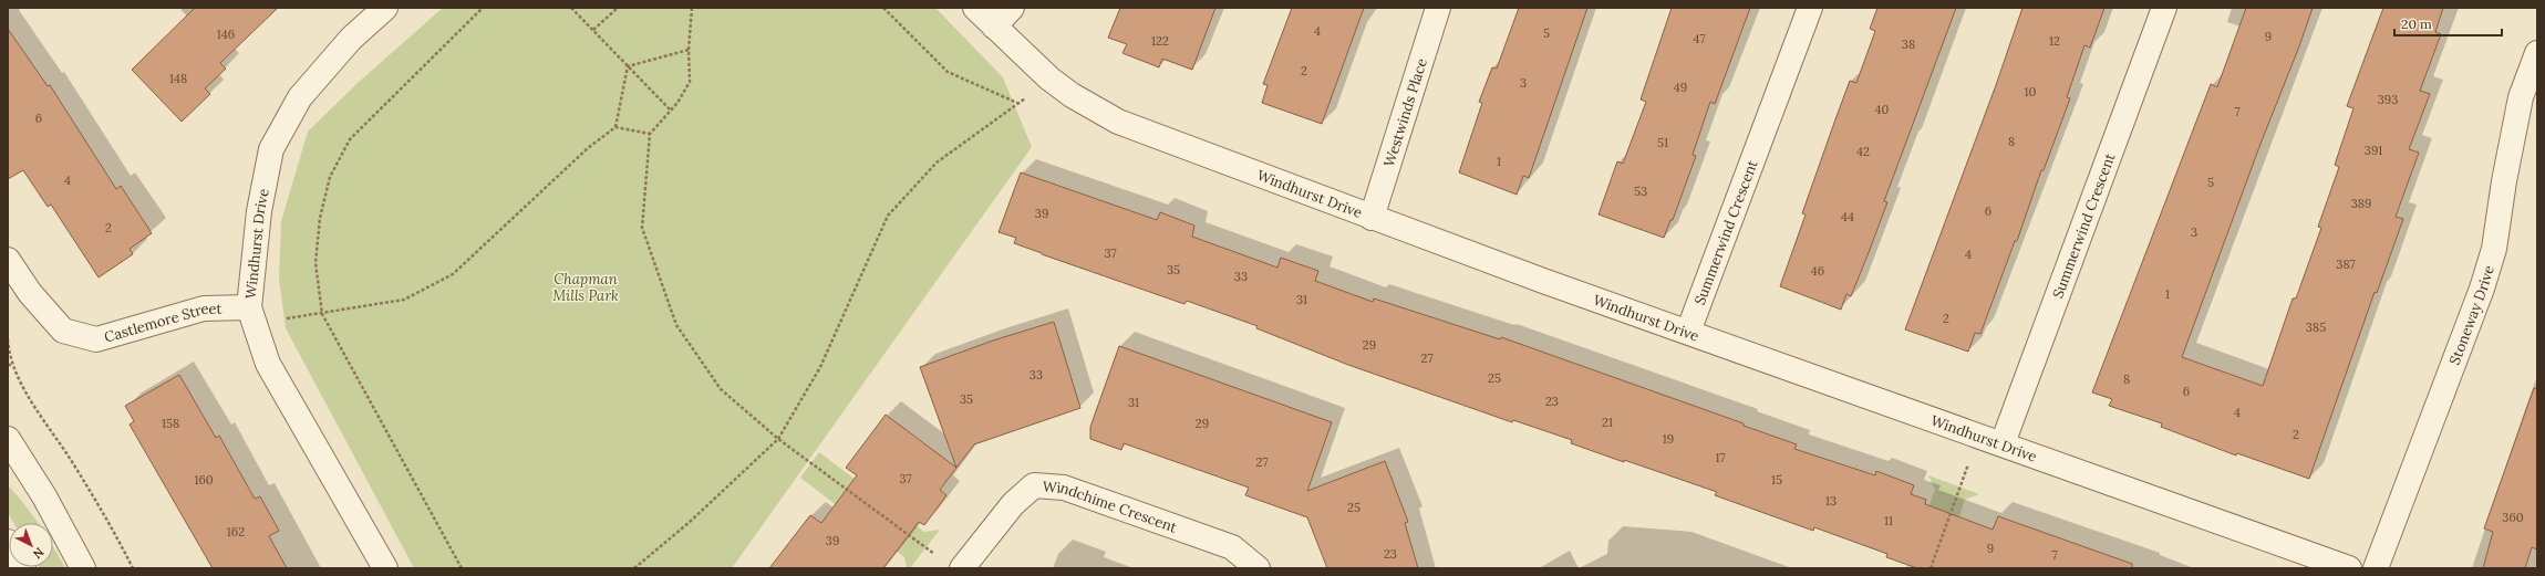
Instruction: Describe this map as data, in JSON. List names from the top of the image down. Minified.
{"streets":{"street":["Westwinds Place","Windhurst Drive","Summerwind Crescent","Stoneway Drive","Castlemore Street","Windchime Crescent"]},"crossings":[["Westwinds Place","Windhurst Drive"],["Windhurst Drive","Summerwind Crescent"],["Windhurst Drive","Castlemore Street"]],"parks":["Chapman Mills Park"],"house_numbers":["4","5","146","9","47","122","12","38","2","148","3","49","10","393","40","7","6","8","51","391","42","1","4","5","53","389","6","39","44","2","3","37","4","387","35","46","33","1","31","2","385","29","27","33","25","8","6","35","23","31","4","21","158","29","2","19","17","27","37","160","15","13","25","360","11","162","39","9","23","7"],"scale_bar":"20 m","north":"bottom right"}
